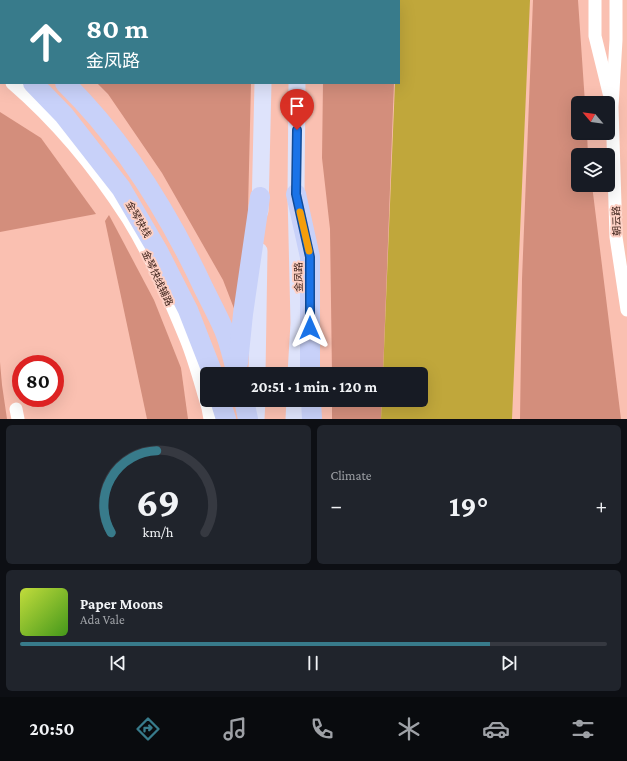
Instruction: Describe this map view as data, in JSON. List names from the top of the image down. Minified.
{"streets":{"highway":["金琴快线"],"street":["朝云路","金琴快线辅路"]},"north":"top left","page":{"turn":["80 m","金凤路"],"limit":"80","trip":"20:51 · 1 min · 120 m","tile":"Climate","heat":["−","19°","+"],"song":["Paper Moons","Ada Vale"],"tabs":"20:50","gauge":["69","km/h"]}}
